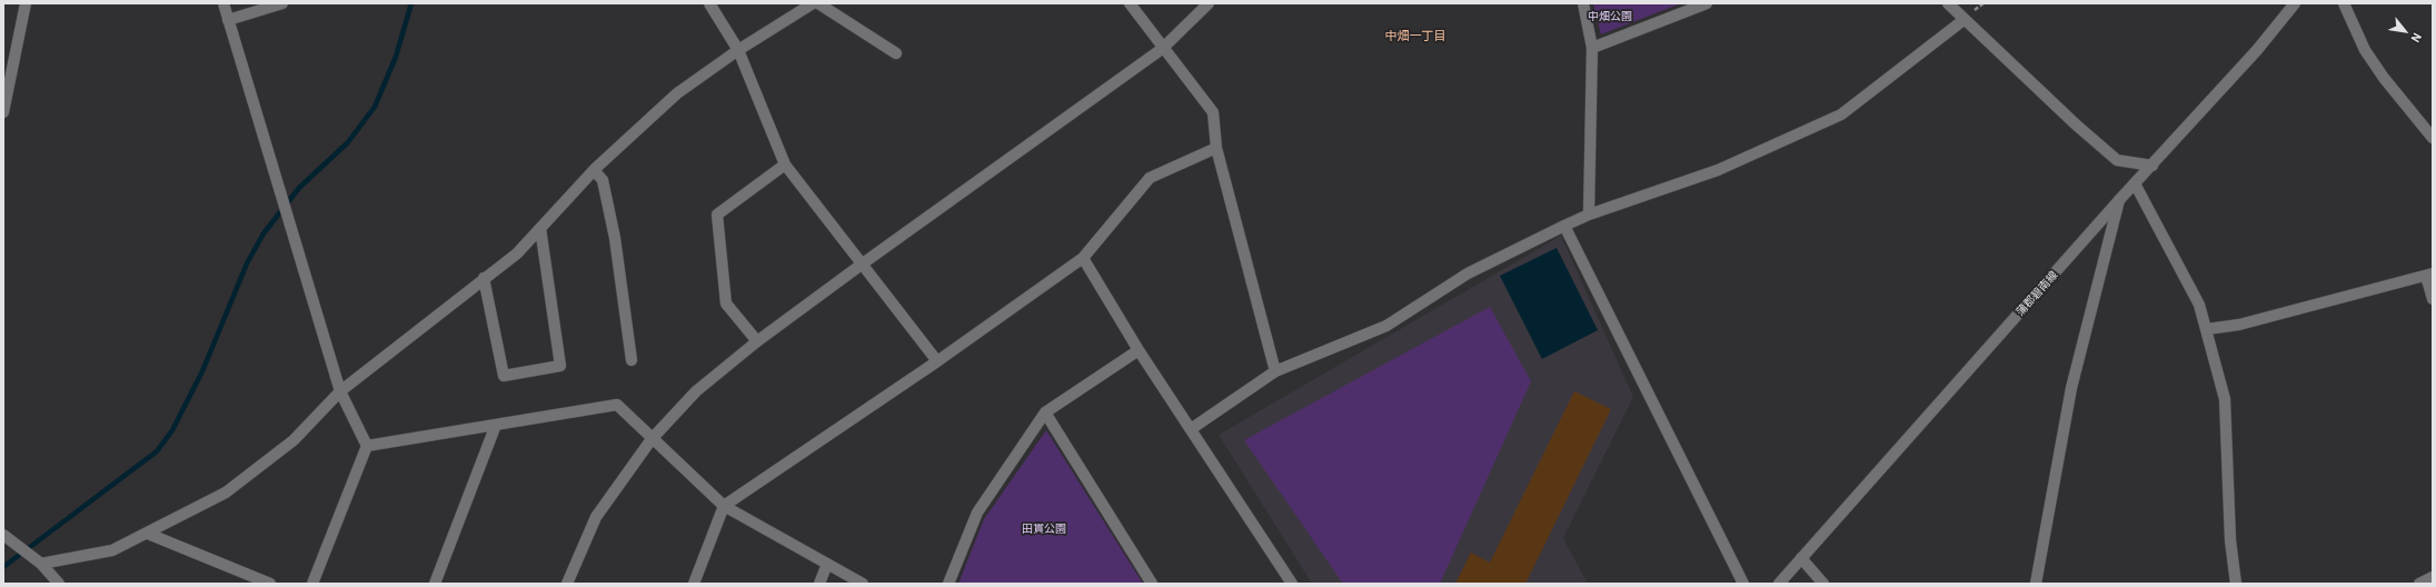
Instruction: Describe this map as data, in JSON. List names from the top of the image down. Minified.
{"streets":{"street":["蒲郡碧南線"]},"districts":["中畑一丁目"],"parks":["中畑公園","田貫公園"],"north":"bottom right"}
